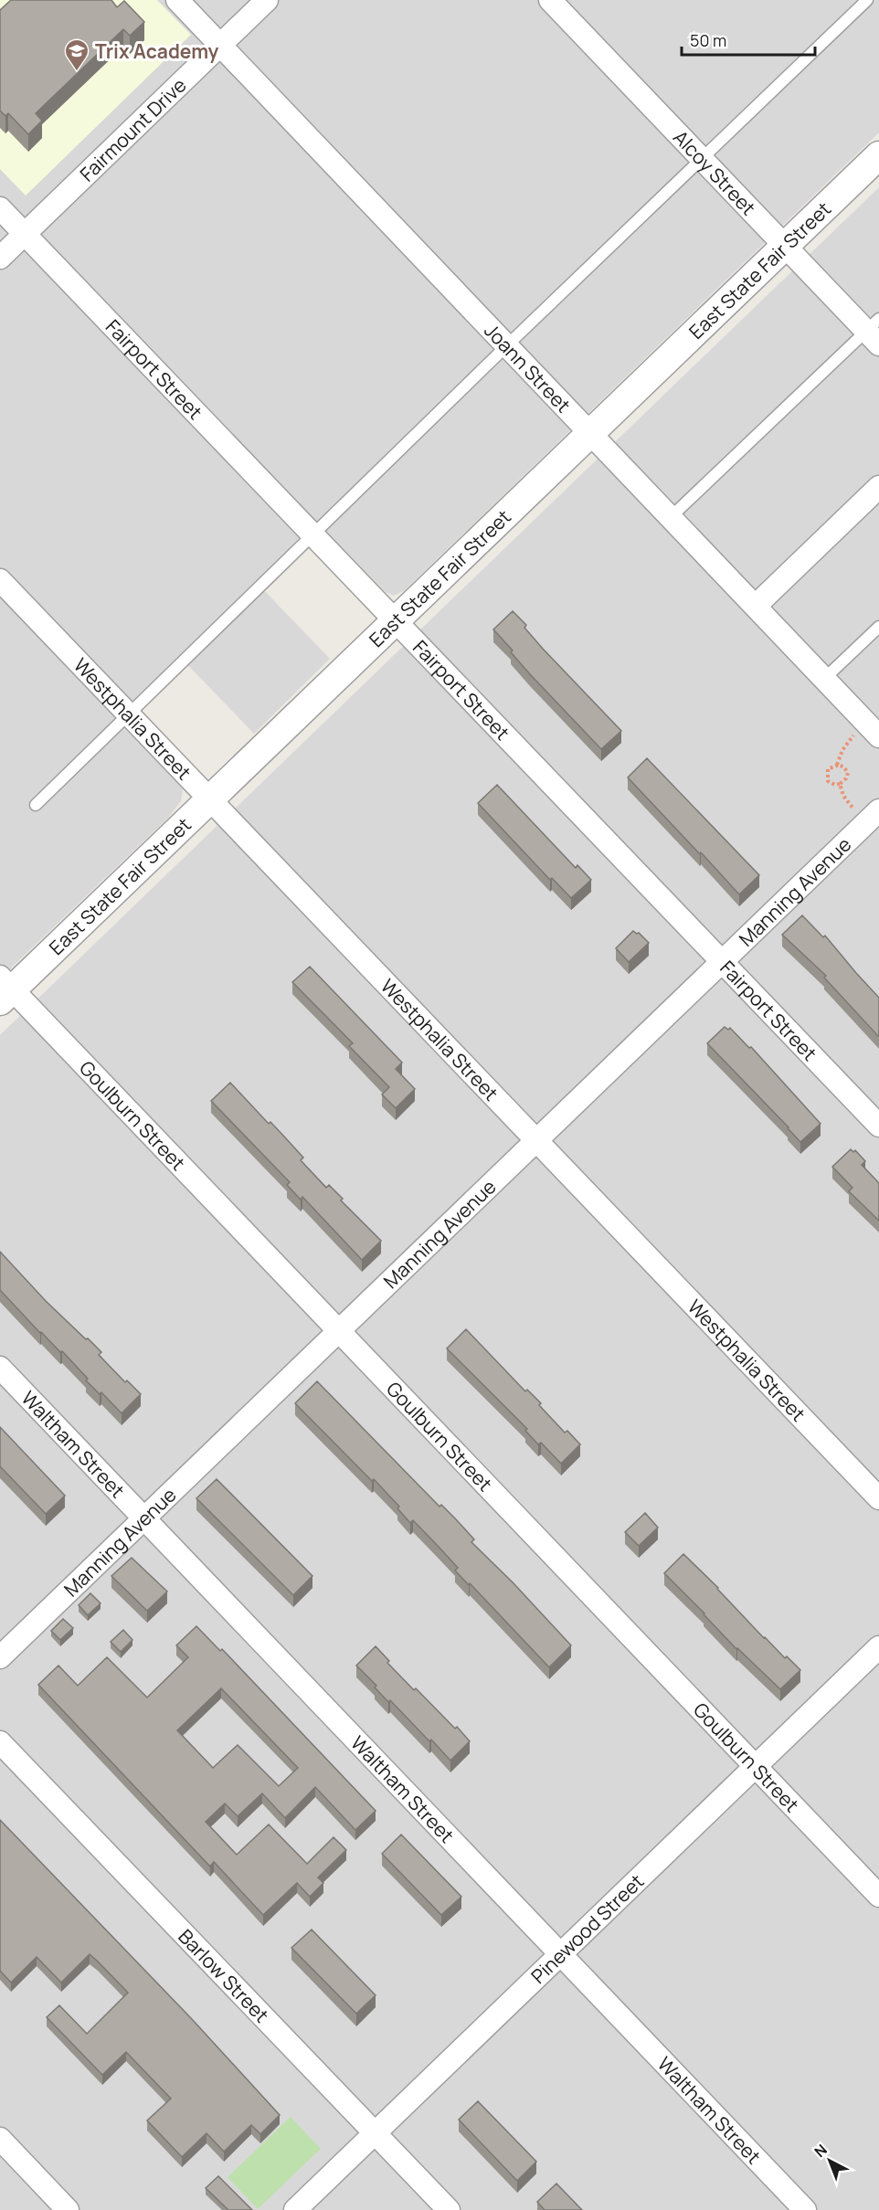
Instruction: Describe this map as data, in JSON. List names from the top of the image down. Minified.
{"streets":{"street":["Fairmount Drive","Alcoy Street","East State Fair Street","Joann Street","Fairport Street","Westphalia Street","Manning Avenue","Goulburn Street","Waltham Street","Pinewood Street","Barlow Street"]},"crossings":[["Fairmount Drive","Joann Street"],["Fairmount Drive","Fairport Street"],["Alcoy Street","East State Fair Street"],["East State Fair Street","Joann Street"],["East State Fair Street","Fairport Street"],["East State Fair Street","Westphalia Street"],["East State Fair Street","Goulburn Street"],["Fairport Street","Manning Avenue"],["Westphalia Street","Manning Avenue"],["Manning Avenue","Goulburn Street"],["Manning Avenue","Waltham Street"],["Goulburn Street","Pinewood Street"],["Waltham Street","Pinewood Street"],["Pinewood Street","Barlow Street"]],"places":{"school or university":["Trix Academy"]},"scale_bar":"50 m","north":"top left"}
